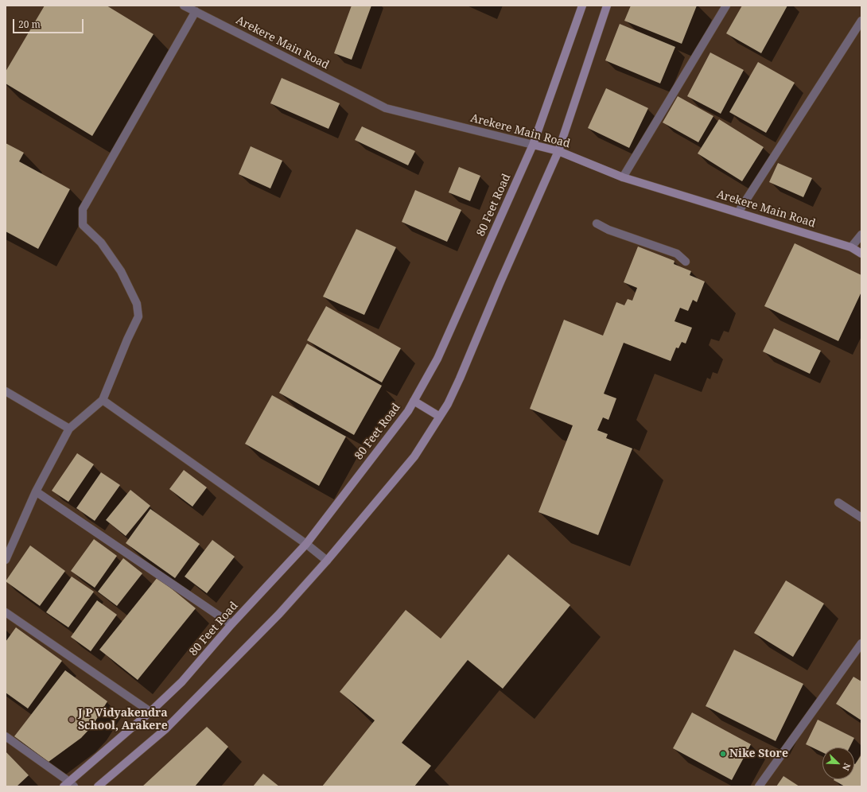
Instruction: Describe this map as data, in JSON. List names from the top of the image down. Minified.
{"streets":{"main road":["Arekere Main Road","80 Feet Road"]},"crossings":[["Arekere Main Road","80 Feet Road"]],"places":["J P Vidyakendra School, Arakere","Nike Store"],"scale_bar":"20 m","north":"bottom right"}
